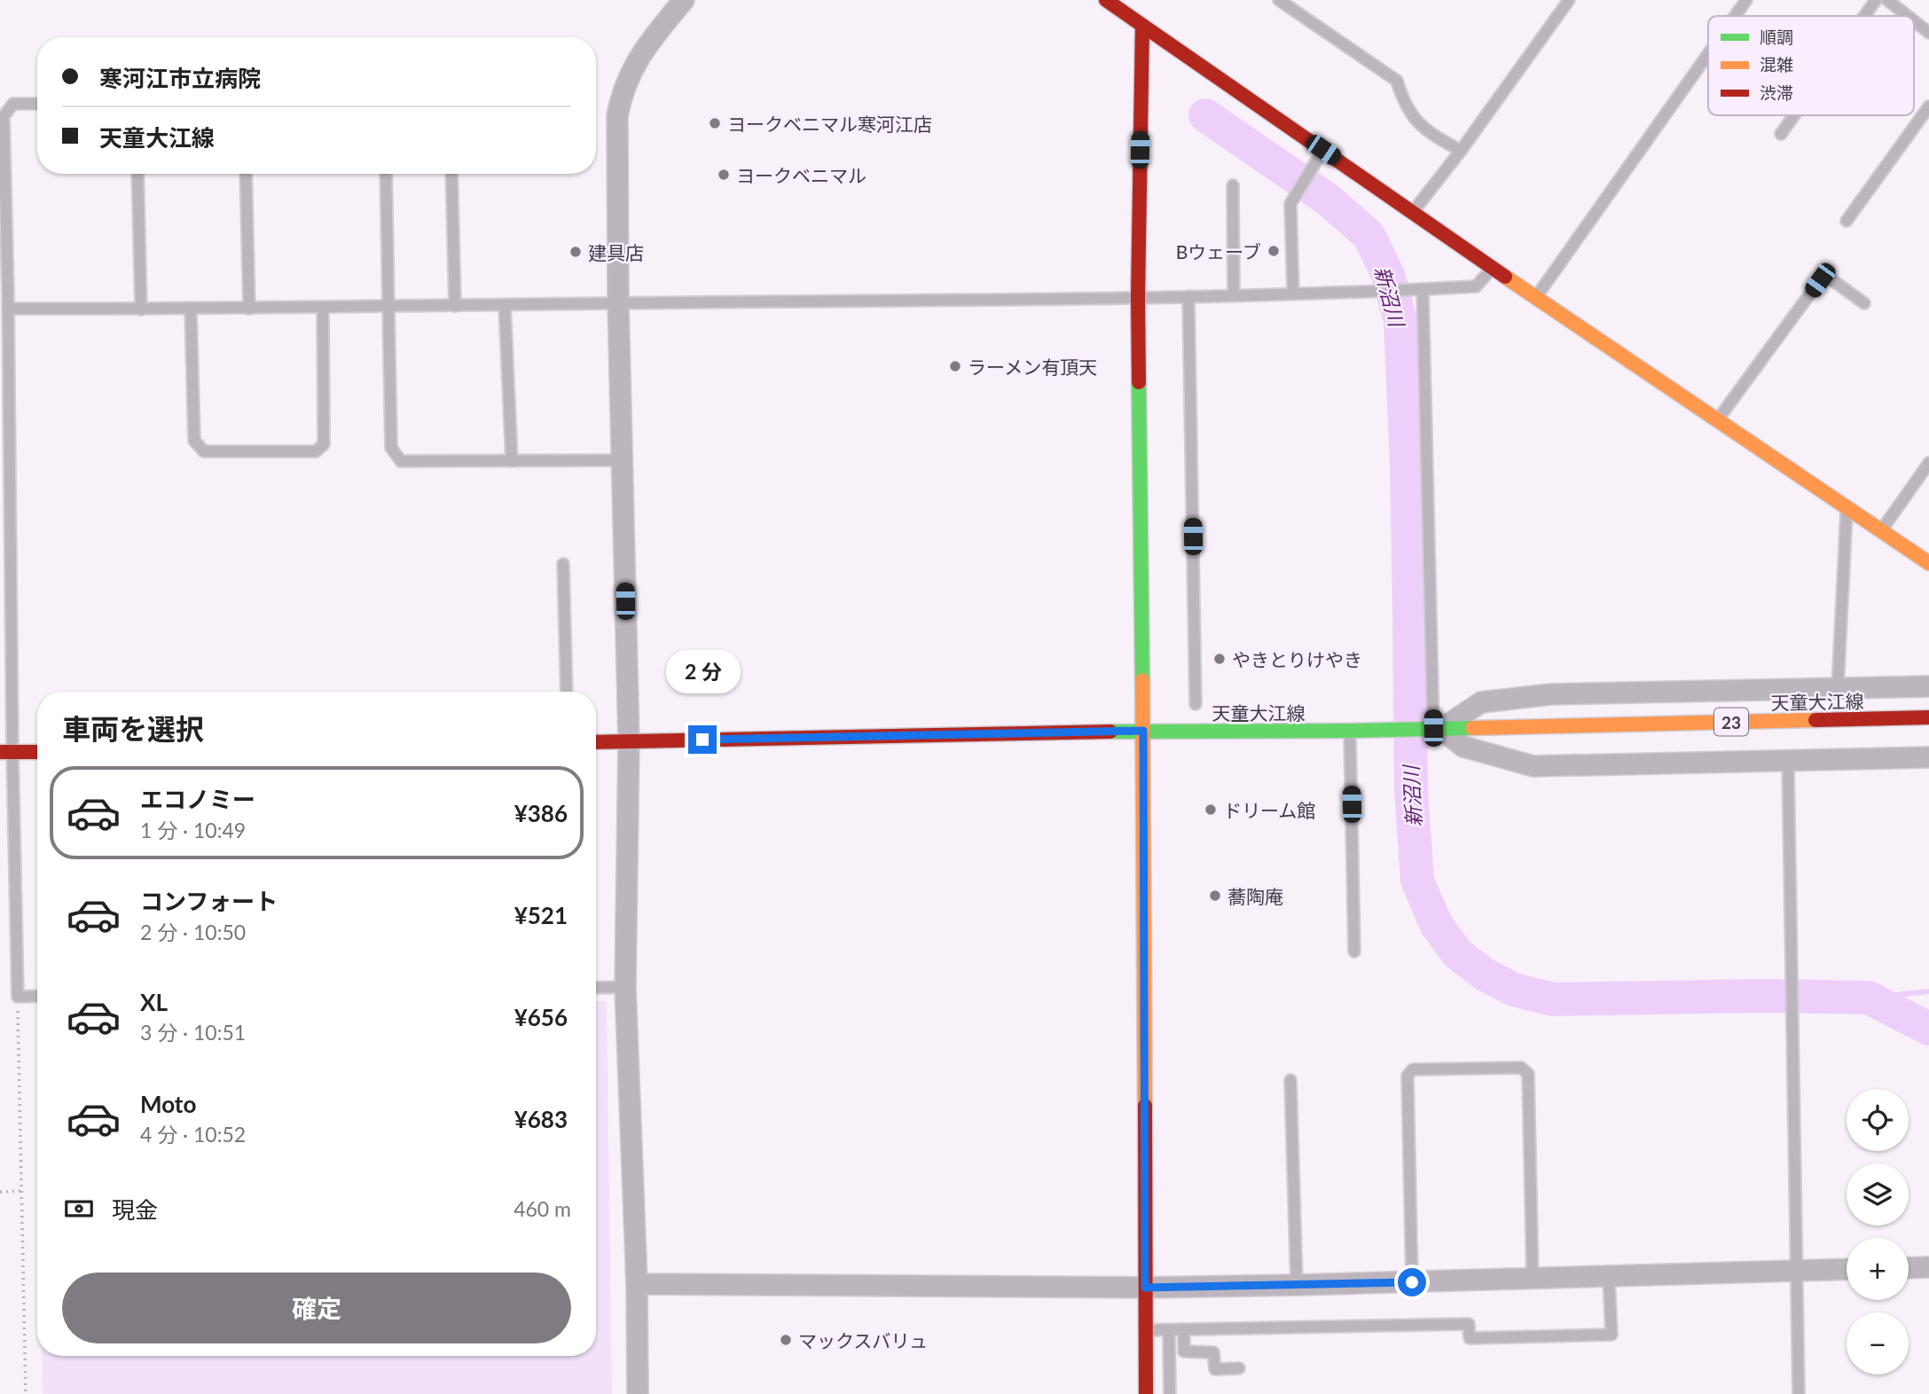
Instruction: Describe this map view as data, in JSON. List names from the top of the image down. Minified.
{"streets":{"street":["天童大江線","23"]},"water":["新沼川"],"places":["ヨークベニマル寒河江店","ヨークベニマル","Bウェーブ","建具店","ラーメン有頂天","やきとりけやき","ドリーム館","蕎陶庵","マックスバリュ"],"legend":["順調","混雑","渋滞"],"page":{"banner":["寒河江市立病院","天童大江線"],"bubble":"2 分","heading":"車両を選択","list":[{"name":"エコノミー","note":"1 分 · 10:49","value":"¥386"},{"name":"コンフォート","note":"2 分 · 10:50","value":"¥521"},{"name":"XL","note":"3 分 · 10:51","value":"¥656"},{"name":"Moto","note":"4 分 · 10:52","value":"¥683"}],"map_buttons":["+","−"],"pay":["現金","460 m"],"buttons":"確定"}}
